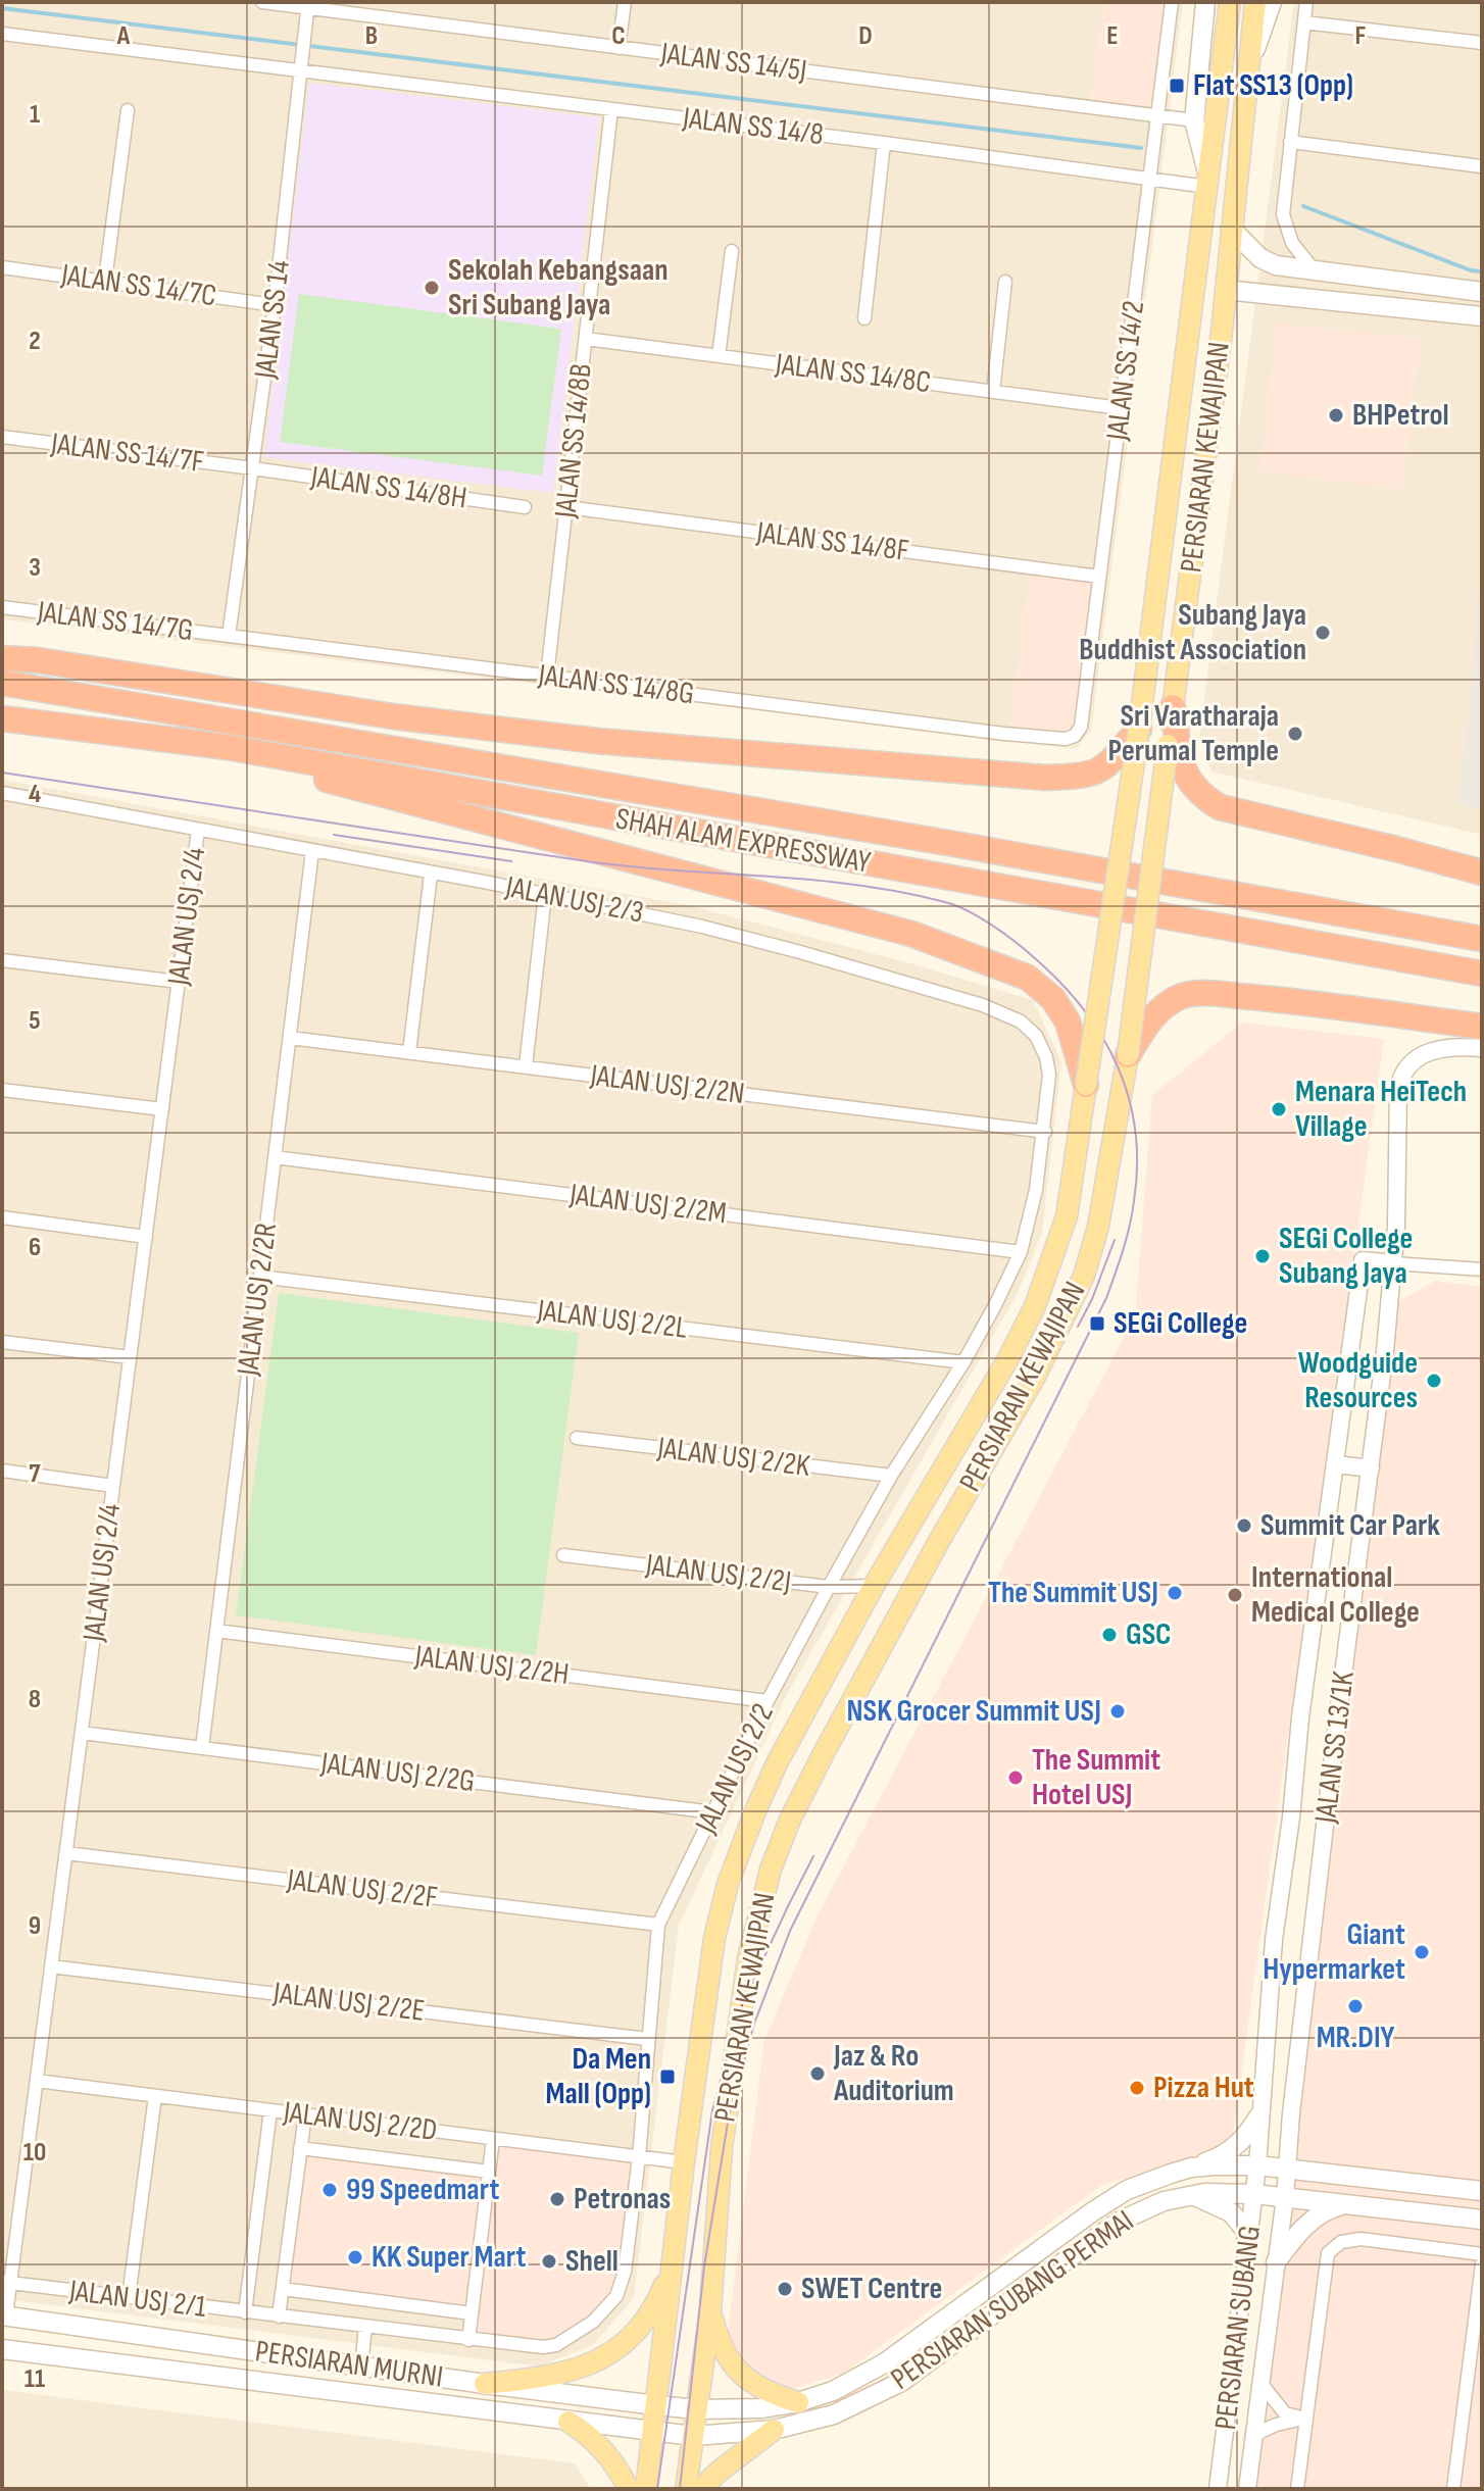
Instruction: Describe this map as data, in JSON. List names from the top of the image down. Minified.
{"streets":{"highway":["SHAH ALAM EXPRESSWAY"],"main road":["PERSIARAN KEWAJIPAN","PERSIARAN SUBANG PERMAI","PERSIARAN MURNI"],"street":["JALAN SS 14/5J","JALAN SS 14/8","JALAN SS 14/7C","JALAN SS 14","JALAN SS 14/2","JALAN SS 14/8C","JALAN SS 14/8B","JALAN SS 14/7F","JALAN SS 14/8H","JALAN SS 14/8F","JALAN SS 14/7G","JALAN SS 14/8G","JALAN USJ 2/3","JALAN USJ 2/4","JALAN USJ 2/2N","JALAN USJ 2/2M","JALAN USJ 2/2R","JALAN USJ 2/2L","JALAN USJ 2/2K","JALAN USJ 2/2J","JALAN USJ 2/2H","JALAN SS 13/1K","JALAN USJ 2/2","JALAN USJ 2/2G","JALAN USJ 2/2F","JALAN USJ 2/2E","JALAN USJ 2/2D","JALAN USJ 2/1","PERSIARAN SUBANG"]},"crossings":[["JALAN SS 14/5J","JALAN SS 14"],["JALAN SS 14/5J","JALAN SS 14/2"],["JALAN SS 14/5J","PERSIARAN KEWAJIPAN"],["JALAN SS 14/8","JALAN SS 14"],["JALAN SS 14/8","JALAN SS 14/2"],["JALAN SS 14/8","JALAN SS 14/8B"],["JALAN SS 14/8","PERSIARAN KEWAJIPAN"],["JALAN SS 14/7C","JALAN SS 14"],["JALAN SS 14","JALAN SS 14/7F"],["JALAN SS 14","JALAN SS 14/8H"],["JALAN SS 14","JALAN SS 14/7G"],["JALAN SS 14","JALAN SS 14/8G"],["JALAN SS 14/2","JALAN SS 14/8C"],["JALAN SS 14/2","JALAN SS 14/8F"],["JALAN SS 14/2","JALAN SS 14/8G"],["JALAN SS 14/8C","JALAN SS 14/8B"],["JALAN SS 14/8B","JALAN SS 14/8F"],["JALAN SS 14/8B","JALAN SS 14/8G"],["JALAN SS 14/7F","JALAN SS 14/8H"],["PERSIARAN KEWAJIPAN","JALAN USJ 2/2J"],["PERSIARAN KEWAJIPAN","JALAN USJ 2/2D"],["PERSIARAN KEWAJIPAN","PERSIARAN SUBANG PERMAI"],["PERSIARAN KEWAJIPAN","PERSIARAN MURNI"],["JALAN SS 14/7G","JALAN SS 14/8G"],["JALAN USJ 2/3","JALAN USJ 2/4"],["JALAN USJ 2/3","JALAN USJ 2/2N"],["JALAN USJ 2/3","JALAN USJ 2/2R"],["JALAN USJ 2/3","JALAN USJ 2/2"],["JALAN USJ 2/4","JALAN USJ 2/2G"],["JALAN USJ 2/4","JALAN USJ 2/2F"],["JALAN USJ 2/4","JALAN USJ 2/2E"],["JALAN USJ 2/4","JALAN USJ 2/2D"],["JALAN USJ 2/4","JALAN USJ 2/1"],["JALAN USJ 2/4","PERSIARAN MURNI"],["JALAN USJ 2/2N","JALAN USJ 2/2R"],["JALAN USJ 2/2N","JALAN USJ 2/2"],["JALAN USJ 2/2M","JALAN USJ 2/2R"],["JALAN USJ 2/2M","JALAN USJ 2/2"],["JALAN USJ 2/2R","JALAN USJ 2/2L"],["JALAN USJ 2/2R","JALAN USJ 2/2H"],["JALAN USJ 2/2R","JALAN USJ 2/2G"],["JALAN USJ 2/2L","JALAN USJ 2/2"],["JALAN USJ 2/2K","JALAN USJ 2/2"],["JALAN USJ 2/2J","JALAN USJ 2/2"],["JALAN USJ 2/2H","JALAN USJ 2/2"],["JALAN SS 13/1K","PERSIARAN SUBANG PERMAI"],["JALAN SS 13/1K","PERSIARAN SUBANG"],["JALAN USJ 2/2","JALAN USJ 2/2G"],["JALAN USJ 2/2","JALAN USJ 2/2F"],["JALAN USJ 2/2","JALAN USJ 2/2E"],["JALAN USJ 2/2","JALAN USJ 2/2D"],["JALAN USJ 2/2","JALAN USJ 2/1"],["PERSIARAN SUBANG PERMAI","PERSIARAN SUBANG"],["PERSIARAN SUBANG PERMAI","PERSIARAN MURNI"]],"places":{"transit":["Flat SS13 (Opp)","SEGi College","Da Men Mall (Opp)"],"other":["Sekolah Kebangsaan Sri Subang Jaya","BHPetrol","Subang Jaya Buddhist Association","Sri Varatharaja Perumal Temple","Menara HeiTech Village","SEGi College Subang Jaya","Woodguide Resources","Summit Car Park","The Summit USJ","International Medical College","GSC","NSK Grocer Summit USJ","The Summit Hotel USJ","Giant Hypermarket","MR.DIY","Jaz & Ro Auditorium","Pizza Hut","99 Speedmart","Petronas","KK Super Mart","Shell","SWET Centre"]},"grid":{"columns":["A","B","C","D","E","F"],"rows":["1","2","3","4","5","6","7","8","9","10","11"]}}
